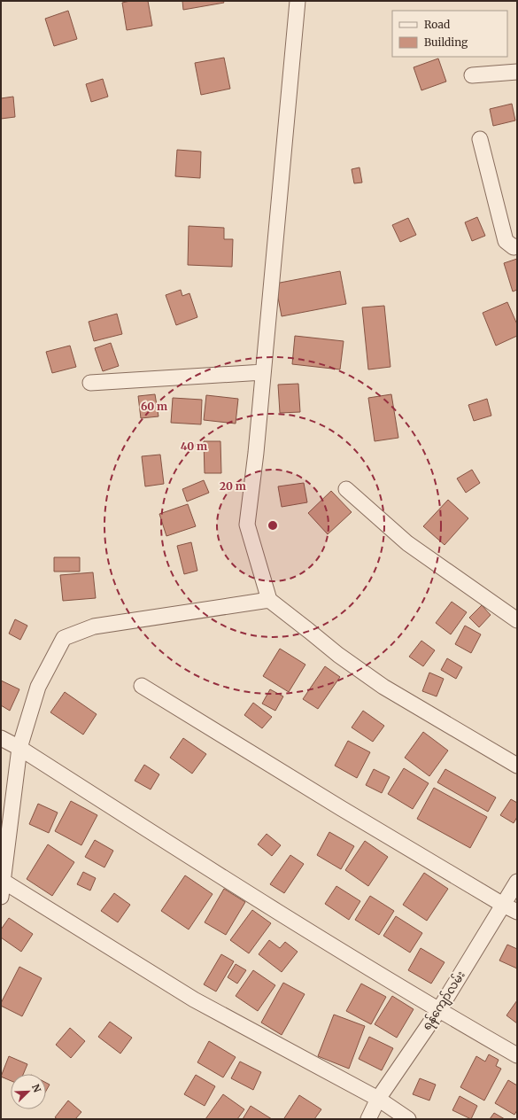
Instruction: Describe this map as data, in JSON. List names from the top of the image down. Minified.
{"streets":{"street":["ရန်ကျော်လမ်း"]},"legend":["Road","Building"],"north":"top right","rings":["60 m","40 m","20 m"]}
